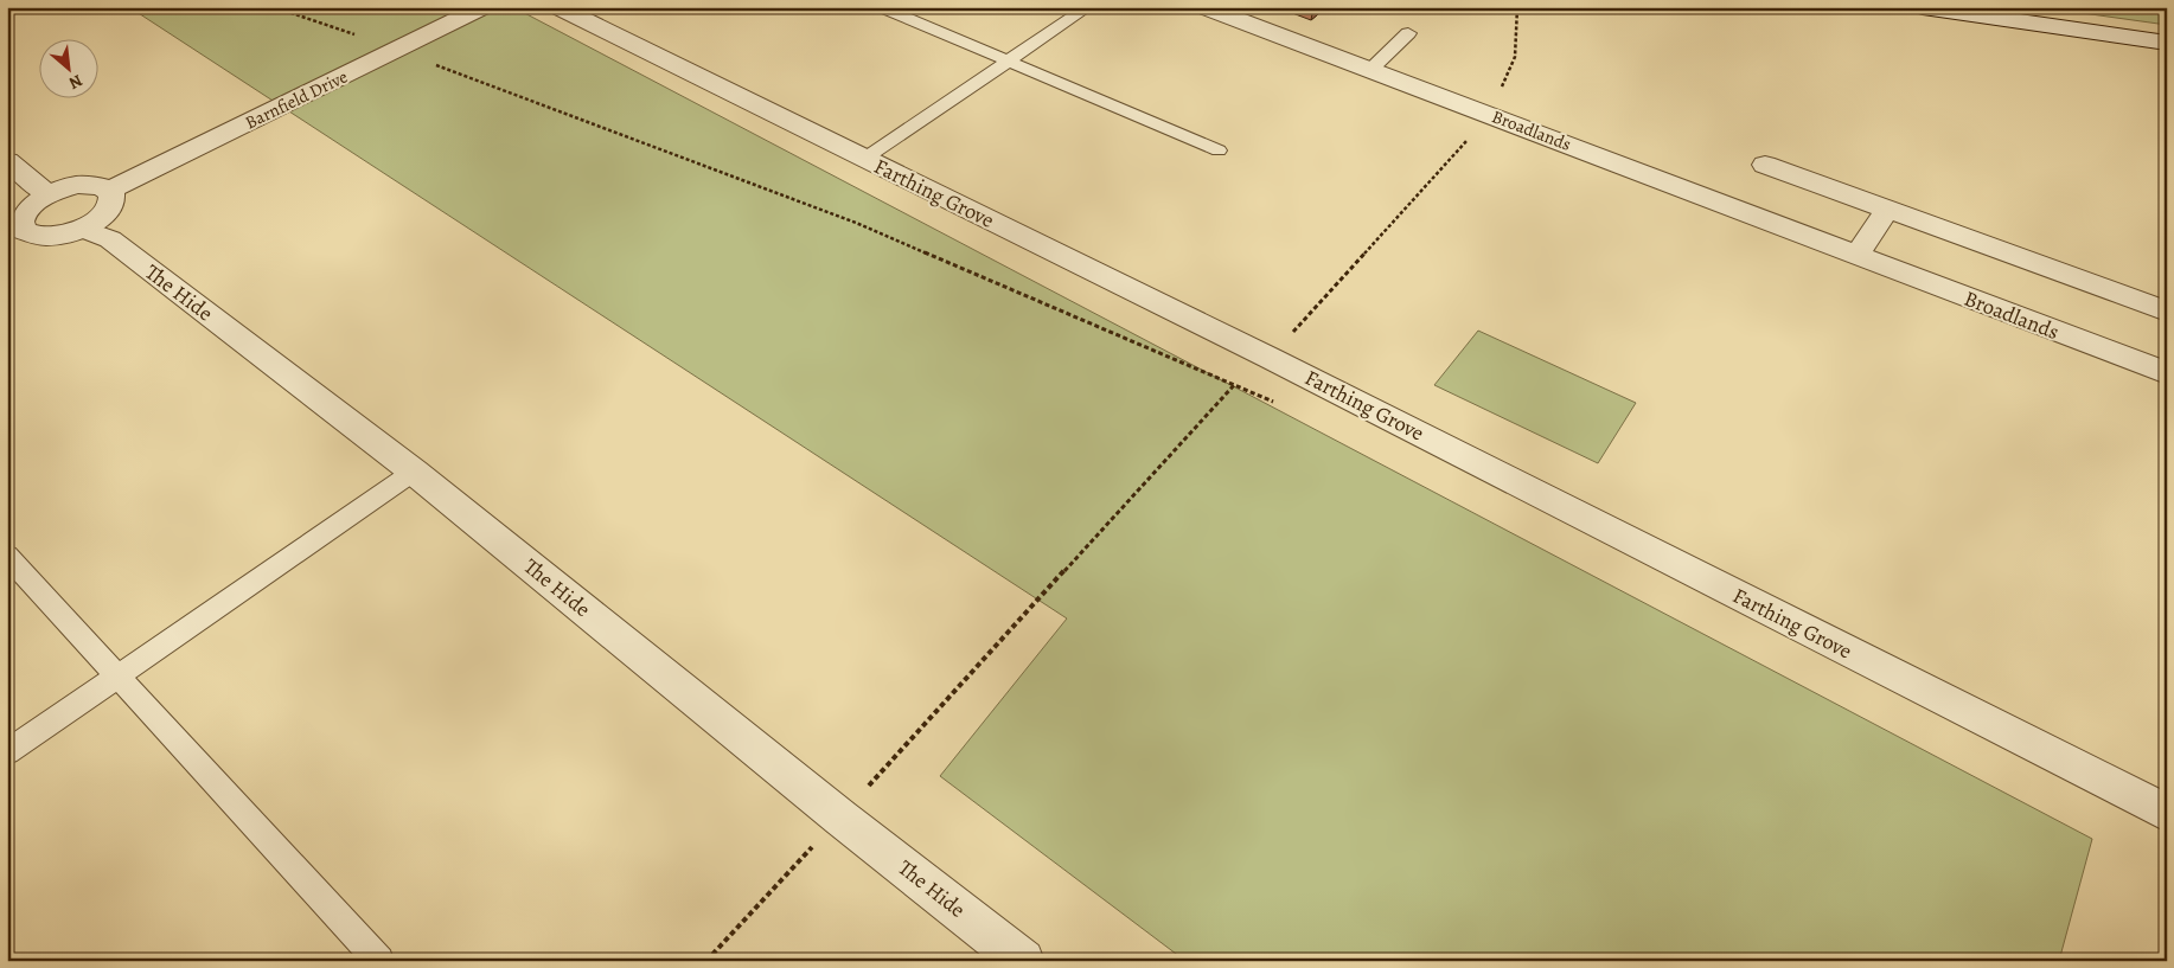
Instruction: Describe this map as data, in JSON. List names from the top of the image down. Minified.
{"streets":{"street":["Barnfield Drive","Broadlands","Farthing Grove","The Hide"]},"north":"bottom right"}
